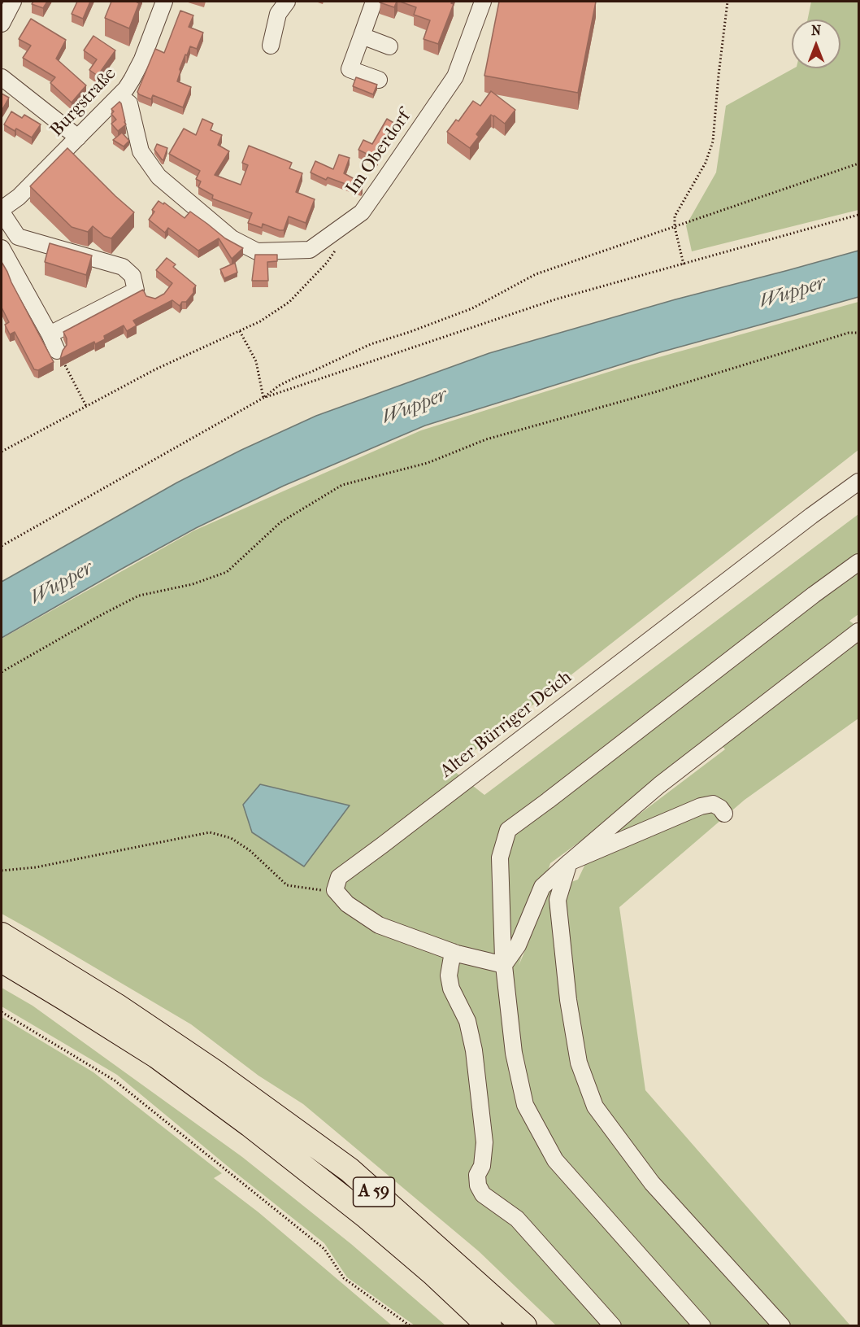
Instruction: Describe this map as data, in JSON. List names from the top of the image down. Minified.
{"streets":{"highway":["A 59"],"street":["Burgstraße","Im Oberdorf","Alter Bürriger Deich"]},"crossings":[["Burgstraße","Im Oberdorf"]],"water":["Wupper"],"north":"top"}
